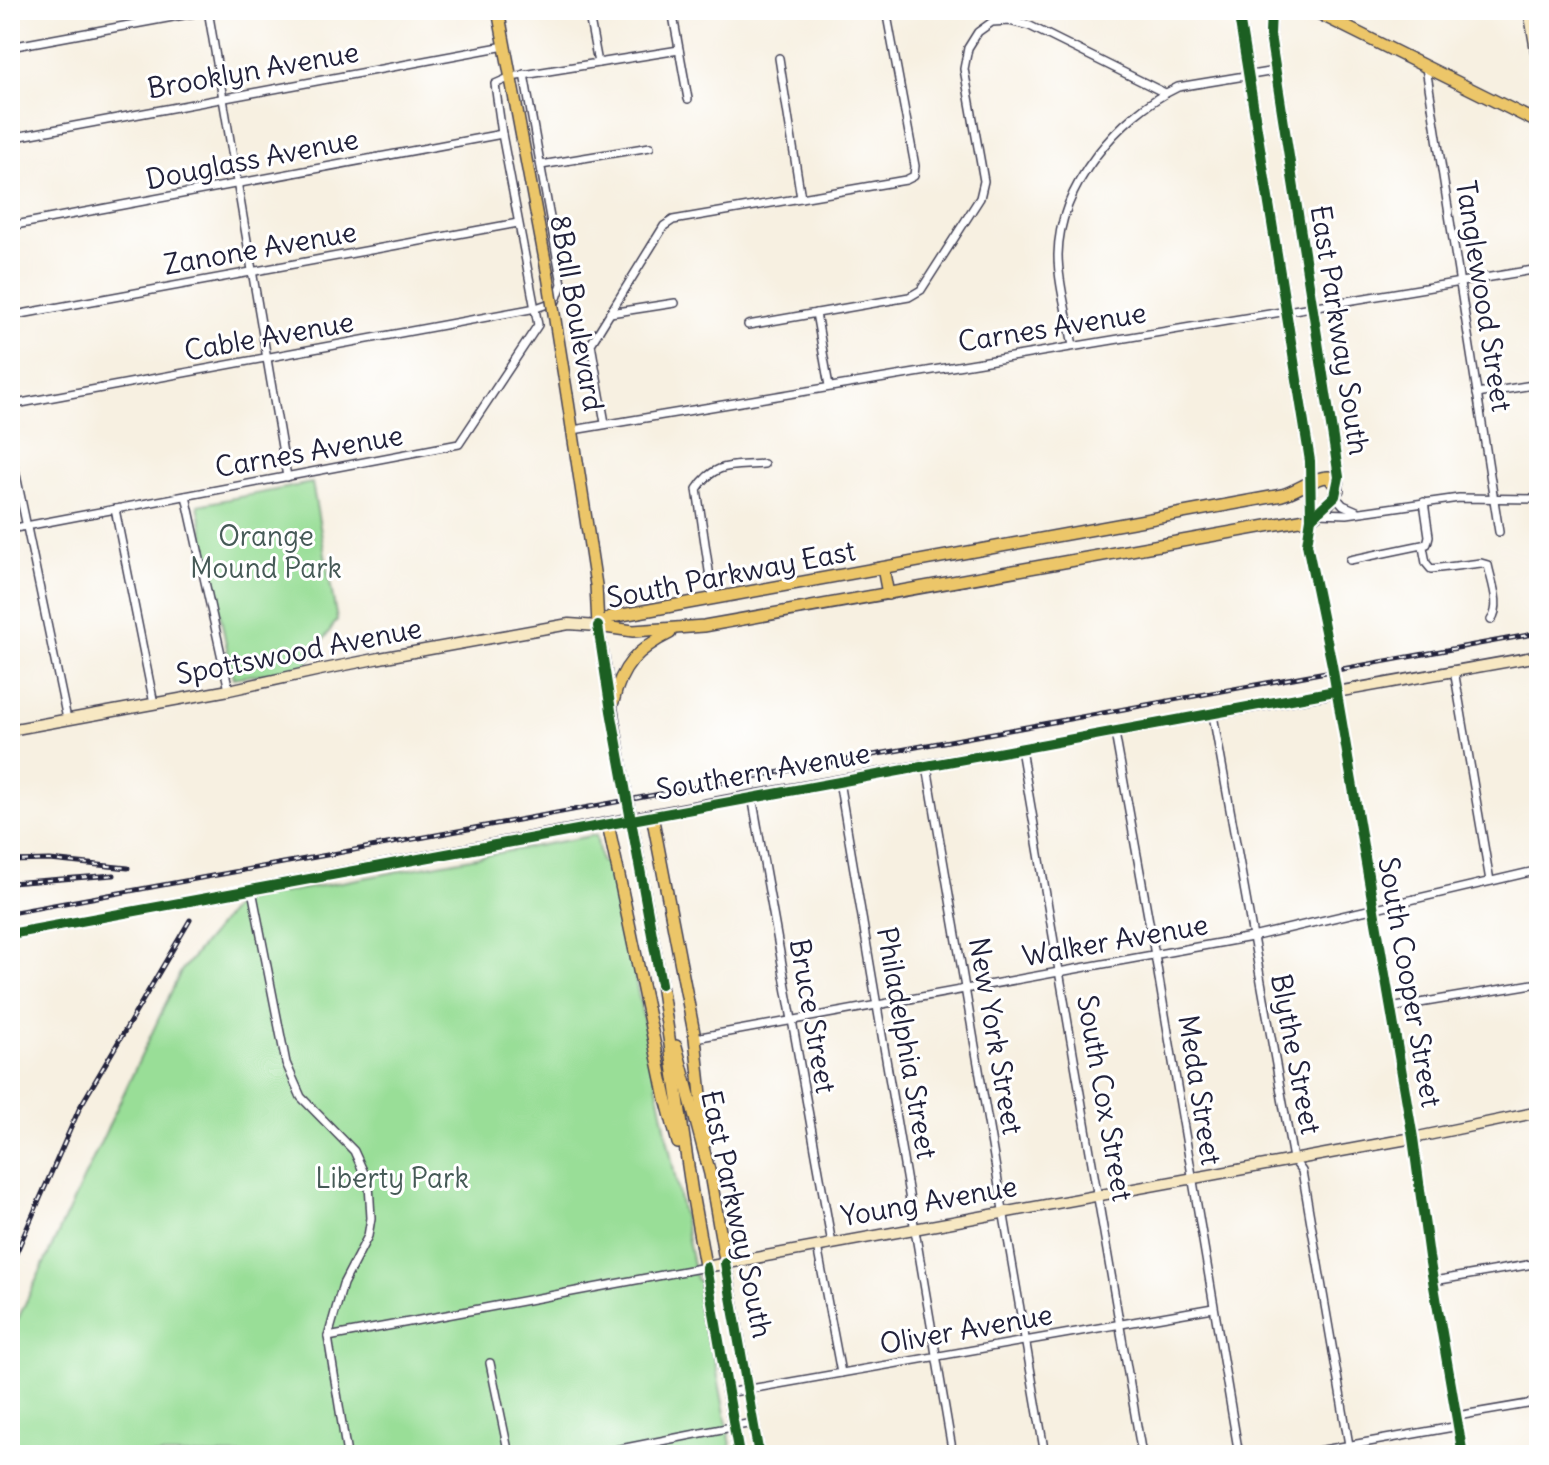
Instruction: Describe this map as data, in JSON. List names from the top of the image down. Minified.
{"streets":{"main road":["8Ball Boulevard","East Parkway South","South Parkway East","Spottswood Avenue","Southern Avenue","South Cooper Street","Young Avenue"],"street":["Brooklyn Avenue","Douglass Avenue","Zanone Avenue","Tanglewood Street","Carnes Avenue","Cable Avenue","Walker Avenue","Bruce Street","New York Street","Philadelphia Street","Blythe Street","Meda Street","South Cox Street","Oliver Avenue"]},"crossings":[["Brooklyn Avenue","8Ball Boulevard"],["Tanglewood Street","Carnes Avenue"],["8Ball Boulevard","Carnes Avenue"],["8Ball Boulevard","East Parkway South"],["8Ball Boulevard","South Parkway East"],["8Ball Boulevard","Spottswood Avenue"],["Carnes Avenue","East Parkway South"],["Carnes Avenue","Cable Avenue"],["East Parkway South","South Parkway East"],["East Parkway South","Spottswood Avenue"],["East Parkway South","South Cooper Street"],["East Parkway South","Young Avenue"],["East Parkway South","Oliver Avenue"],["South Parkway East","Spottswood Avenue"],["South Parkway East","South Cooper Street"],["Southern Avenue","South Cooper Street"],["Southern Avenue","Bruce Street"],["Southern Avenue","New York Street"],["Southern Avenue","Philadelphia Street"],["Southern Avenue","Blythe Street"],["Southern Avenue","Meda Street"],["Southern Avenue","South Cox Street"],["Walker Avenue","South Cooper Street"],["Walker Avenue","Bruce Street"],["Walker Avenue","New York Street"],["Walker Avenue","Philadelphia Street"],["Walker Avenue","Blythe Street"],["Walker Avenue","Meda Street"],["Walker Avenue","South Cox Street"],["South Cooper Street","Young Avenue"],["Bruce Street","Young Avenue"],["New York Street","Young Avenue"],["New York Street","Oliver Avenue"],["Philadelphia Street","Young Avenue"],["Philadelphia Street","Oliver Avenue"],["Blythe Street","Young Avenue"],["Meda Street","Young Avenue"],["Meda Street","Oliver Avenue"],["South Cox Street","Young Avenue"],["South Cox Street","Oliver Avenue"]],"parks":["Orange Mound Park","Liberty Park"]}
